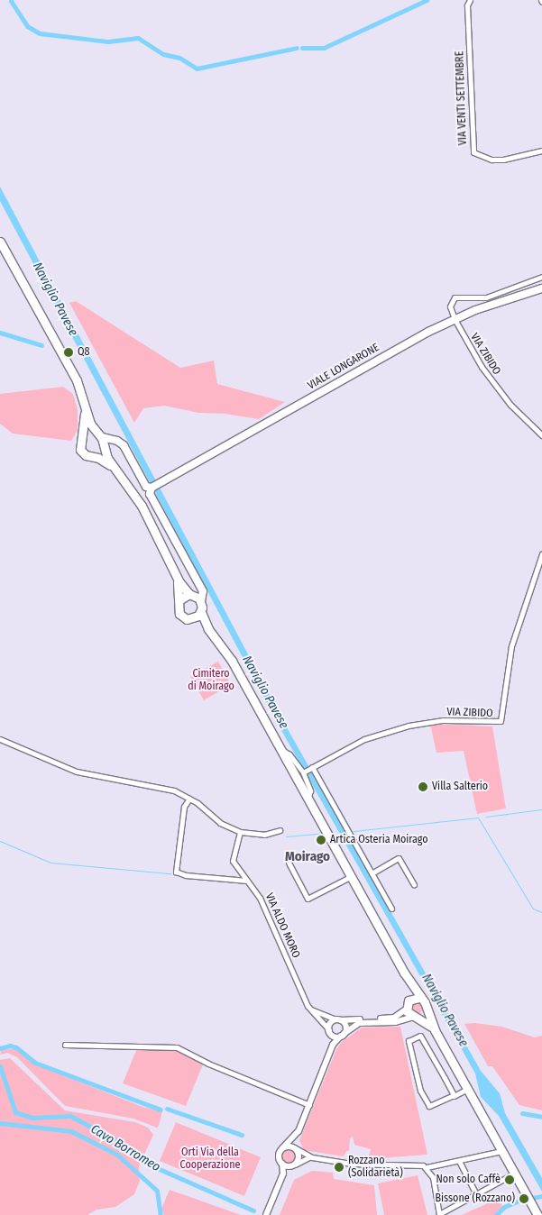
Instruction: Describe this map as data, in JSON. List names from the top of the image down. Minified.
{"streets":{"main road":["VIALE LONGARONE"],"street":["VIA VENTI SETTEMBRE","VIA ZIBIDO","VIA ALDO MORO"]},"crossings":[["VIA ZIBIDO","VIALE LONGARONE"]],"districts":["Moirago"],"water":["Naviglio Pavese","Cavo Borromeo"],"parks":["Cimitero di Moirago","Orti Via della Cooperazione"],"places":["Q8","Villa Salterio","Artica Osteria Moirago","Rozzano (Solidarietà)","Non solo Caffè","Bissone (Rozzano)"]}
